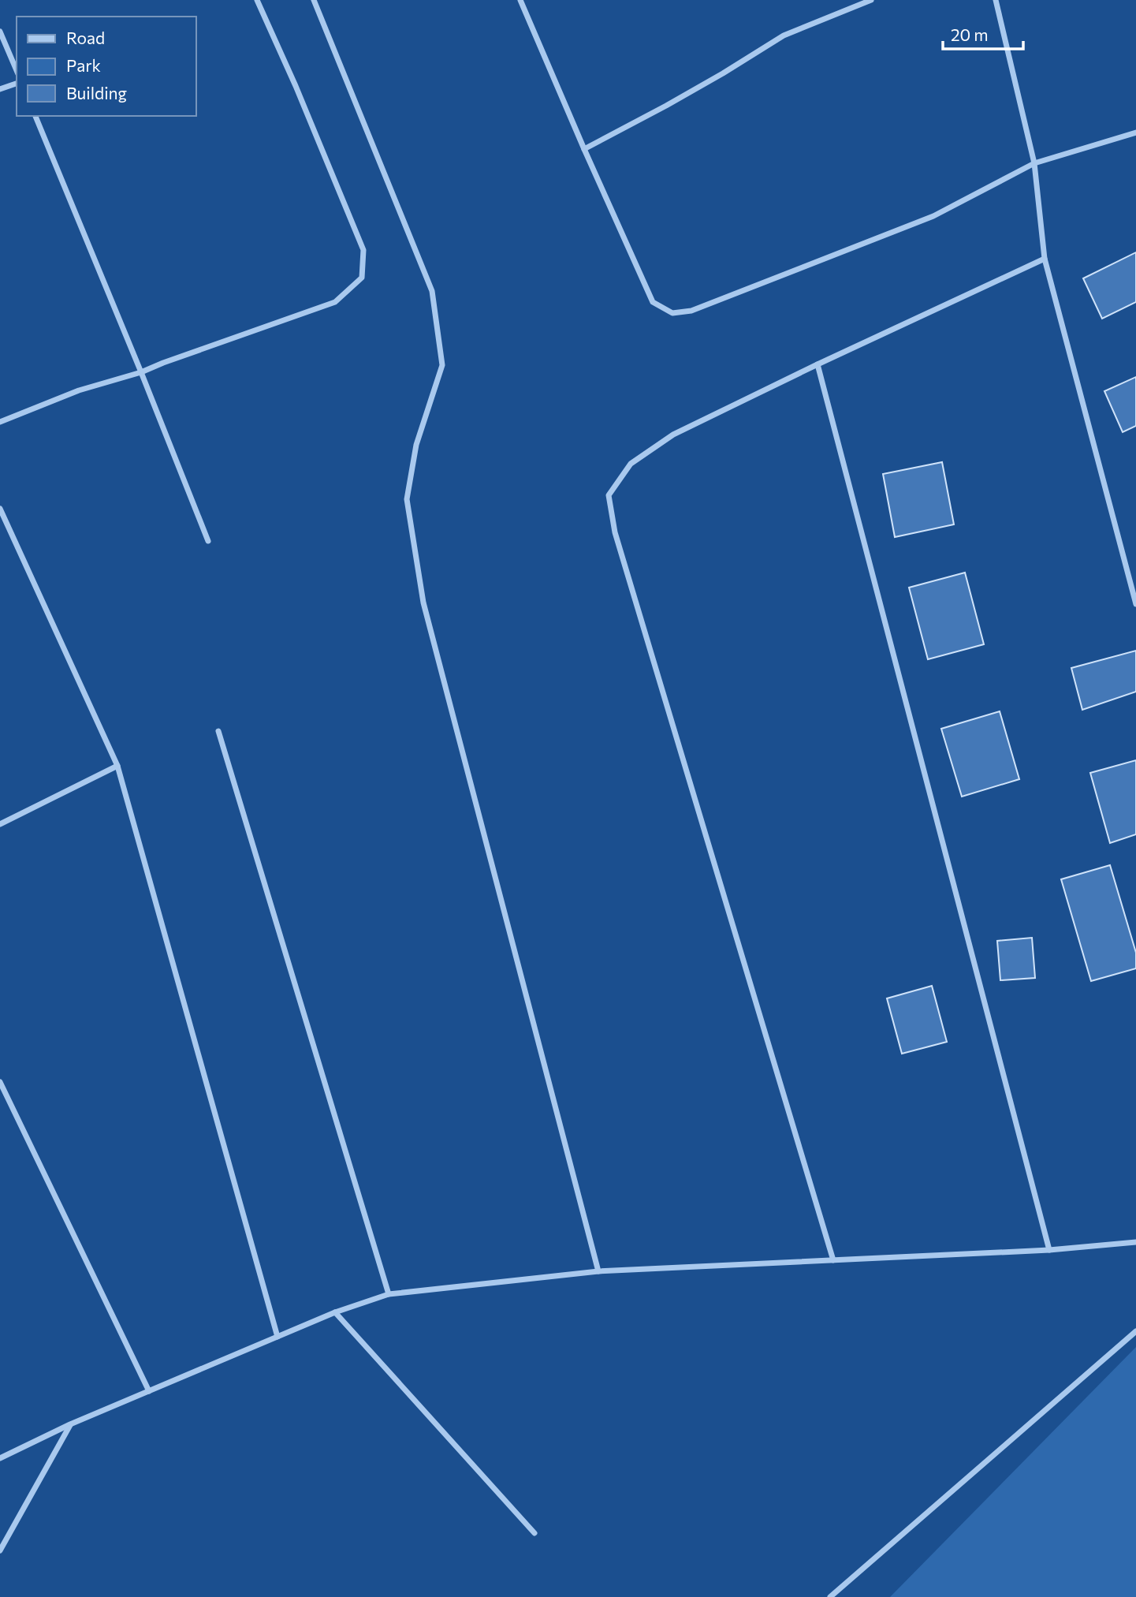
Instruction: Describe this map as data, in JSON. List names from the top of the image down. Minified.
{"legend":["Road","Park","Building"],"scale_bar":"20 m"}
